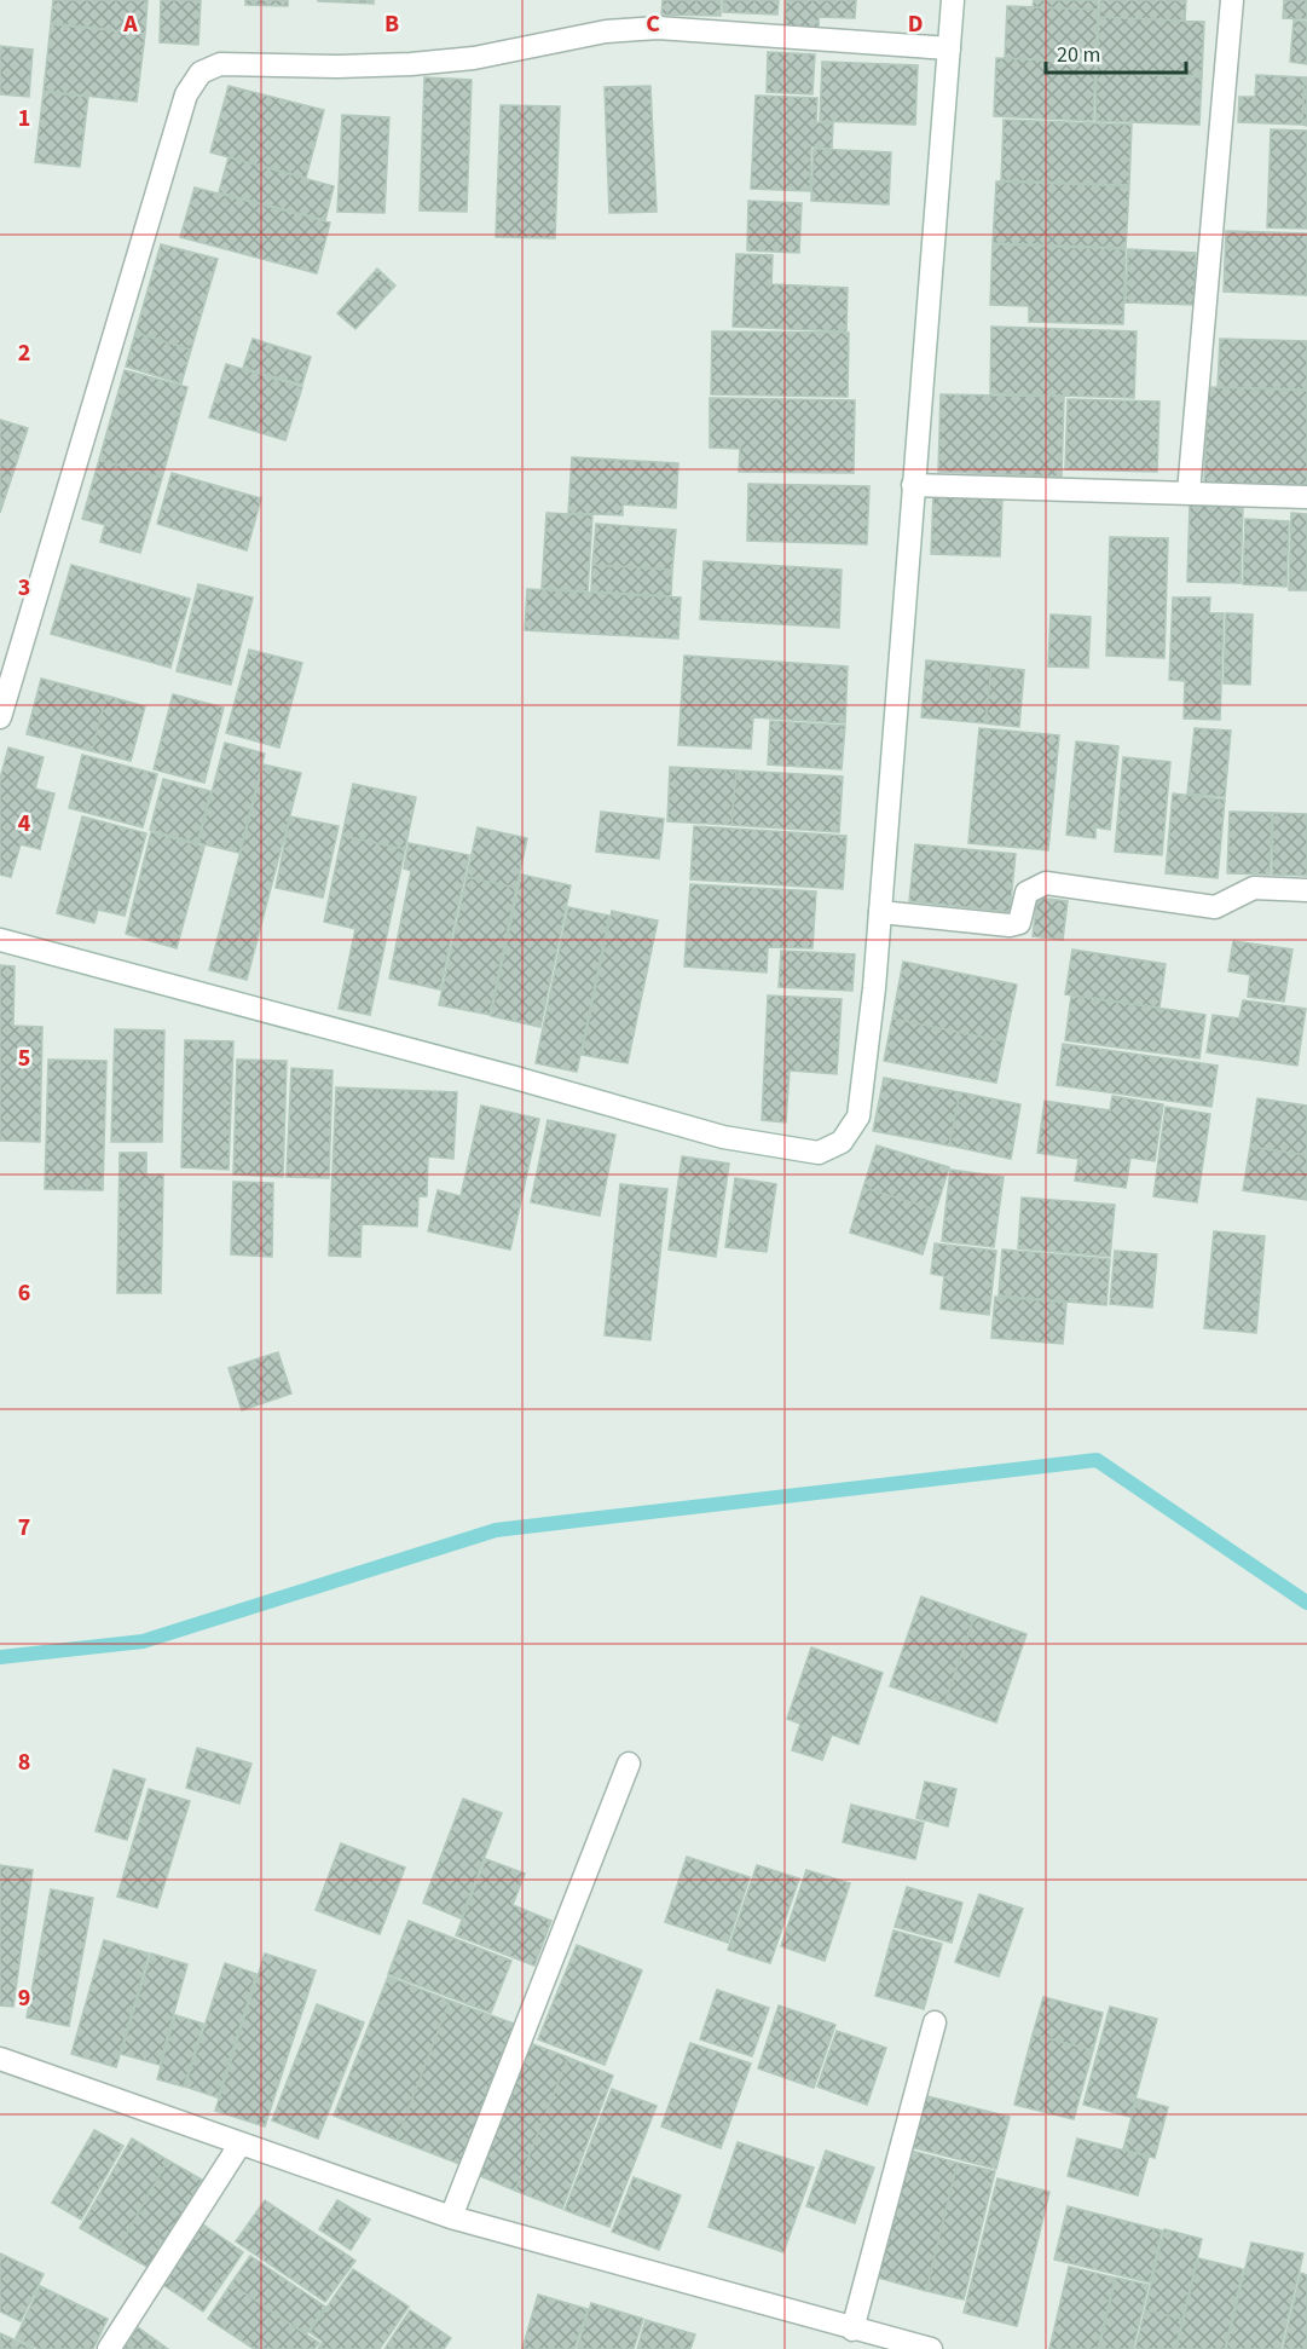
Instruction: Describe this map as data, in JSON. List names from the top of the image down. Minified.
{"scale_bar":"20 m","grid":{"columns":["A","B","C","D"],"rows":["1","2","3","4","5","6","7","8","9"]}}
